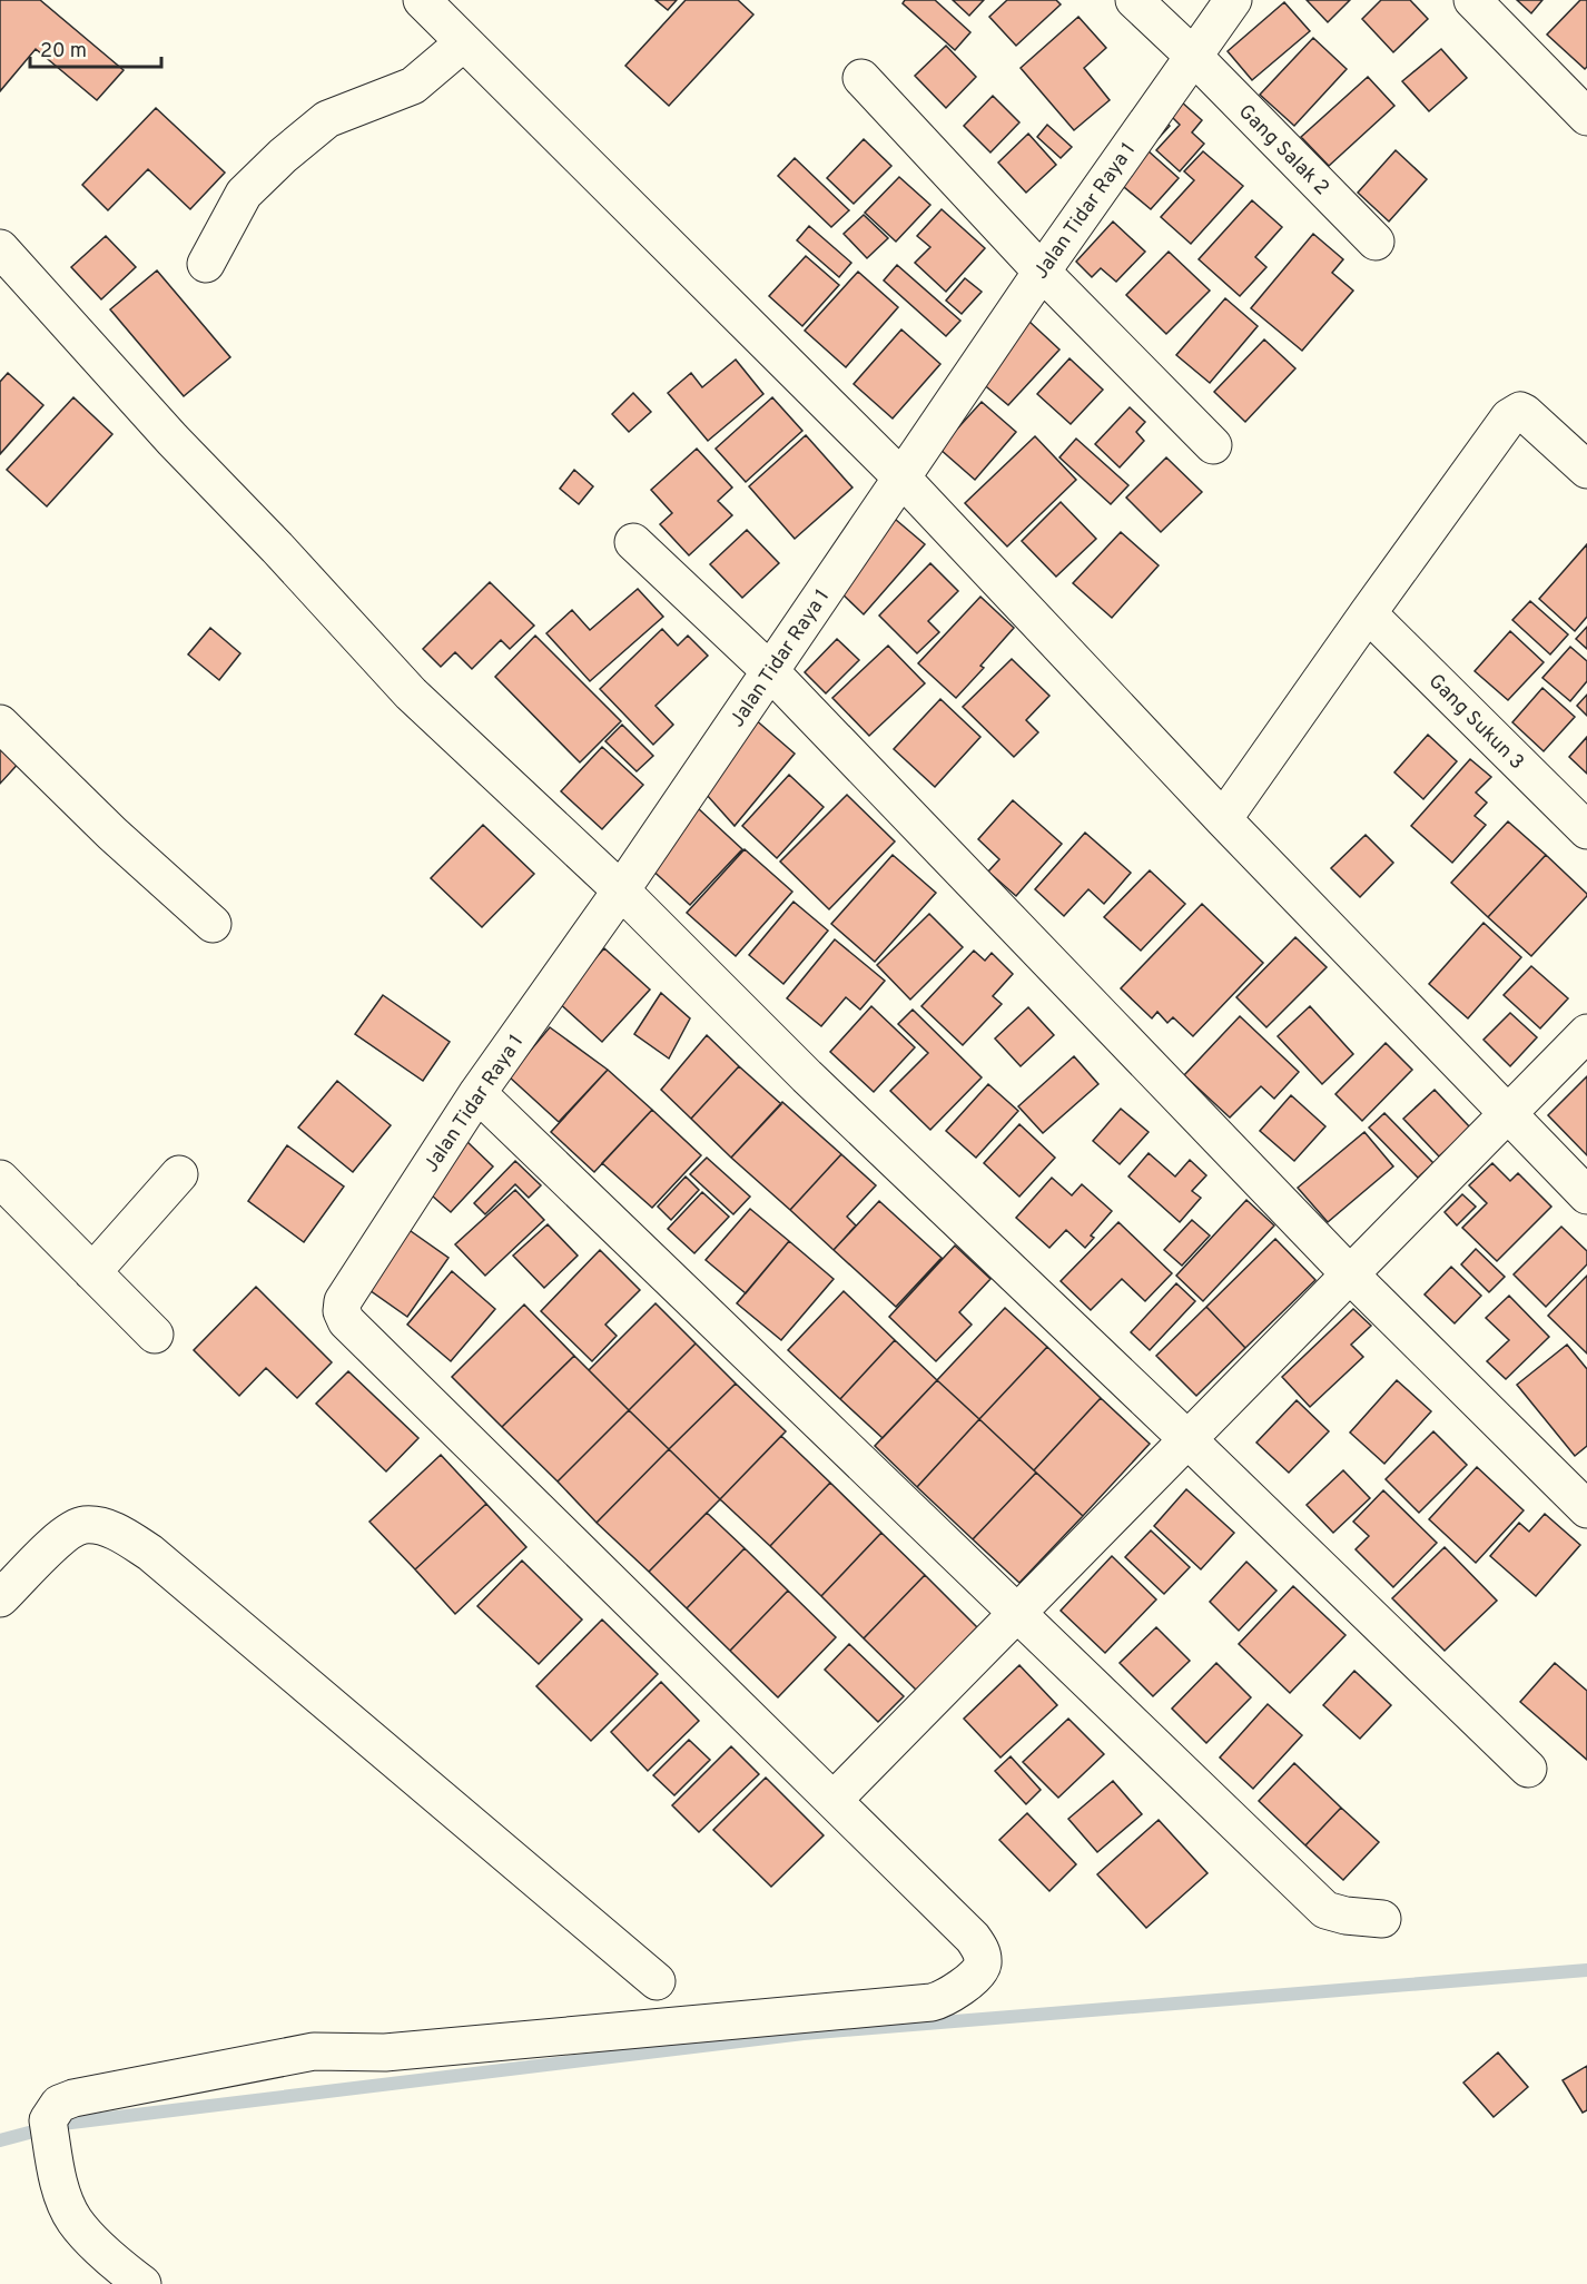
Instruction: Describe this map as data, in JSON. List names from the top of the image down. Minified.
{"streets":{"street":["Gang Salak 2","Jalan Tidar Raya 1","Gang Sukun 3"]},"crossings":[["Gang Salak 2","Jalan Tidar Raya 1"]],"scale_bar":"20 m"}
